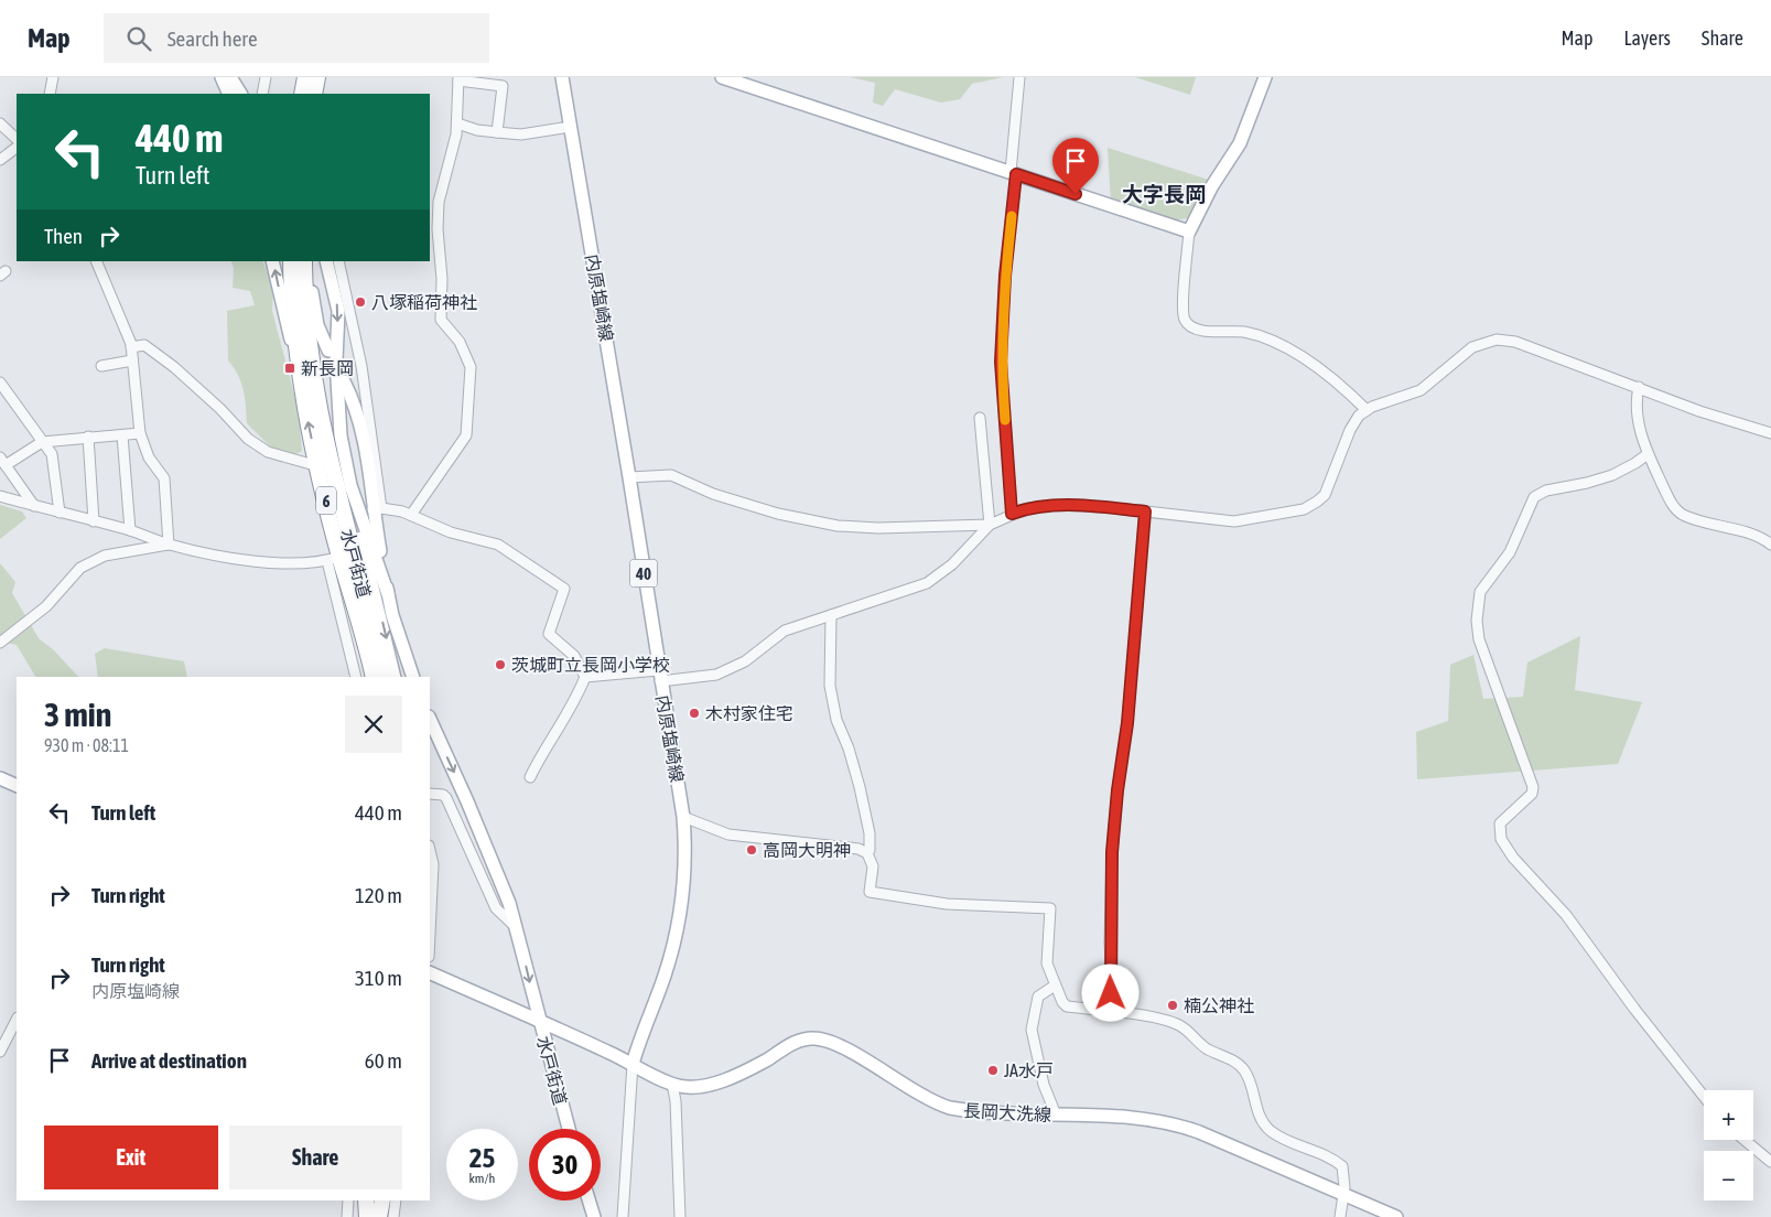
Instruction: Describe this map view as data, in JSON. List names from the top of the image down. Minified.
{"streets":{"highway":["6","水戸街道"],"main road":["内原塩崎線","40","長岡大洗線"]},"crossings":[["内原塩崎線","長岡大洗線"],["6","水戸街道"]],"districts":["大字長岡"],"places":{"other":["八塚稲荷神社","茨城町立長岡小学校","木村家住宅","高岡大明神","楠公神社","JA水戸"],"transit":["新長岡"]},"page":{"header":"Map","search":"Search here","nav":["Map","Layers","Share"],"turn":["440 m","Turn left"],"then":"Then","heading":["3 min","930 m · 08:11"],"list":[{"name":"Turn left","value":"440 m"},{"name":"Turn right","value":"120 m"},{"name":"Turn right","note":"内原塩崎線","value":"310 m"},{"name":"Arrive at destination","value":"60 m"}],"map_buttons":["+","−"],"buttons":["Exit","Share"],"speed":"25 km/h","limit":"30"}}
